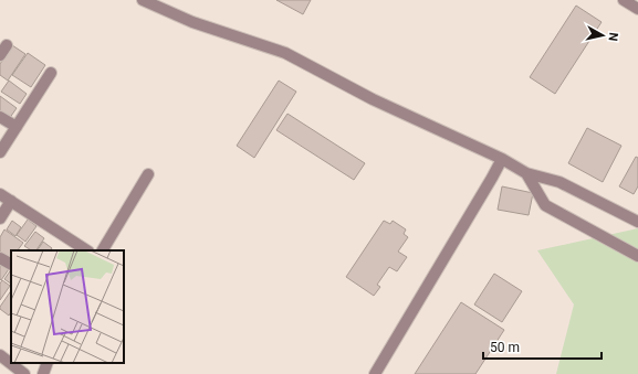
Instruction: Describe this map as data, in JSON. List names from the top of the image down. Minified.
{"scale_bar":"50 m","north":"right"}
